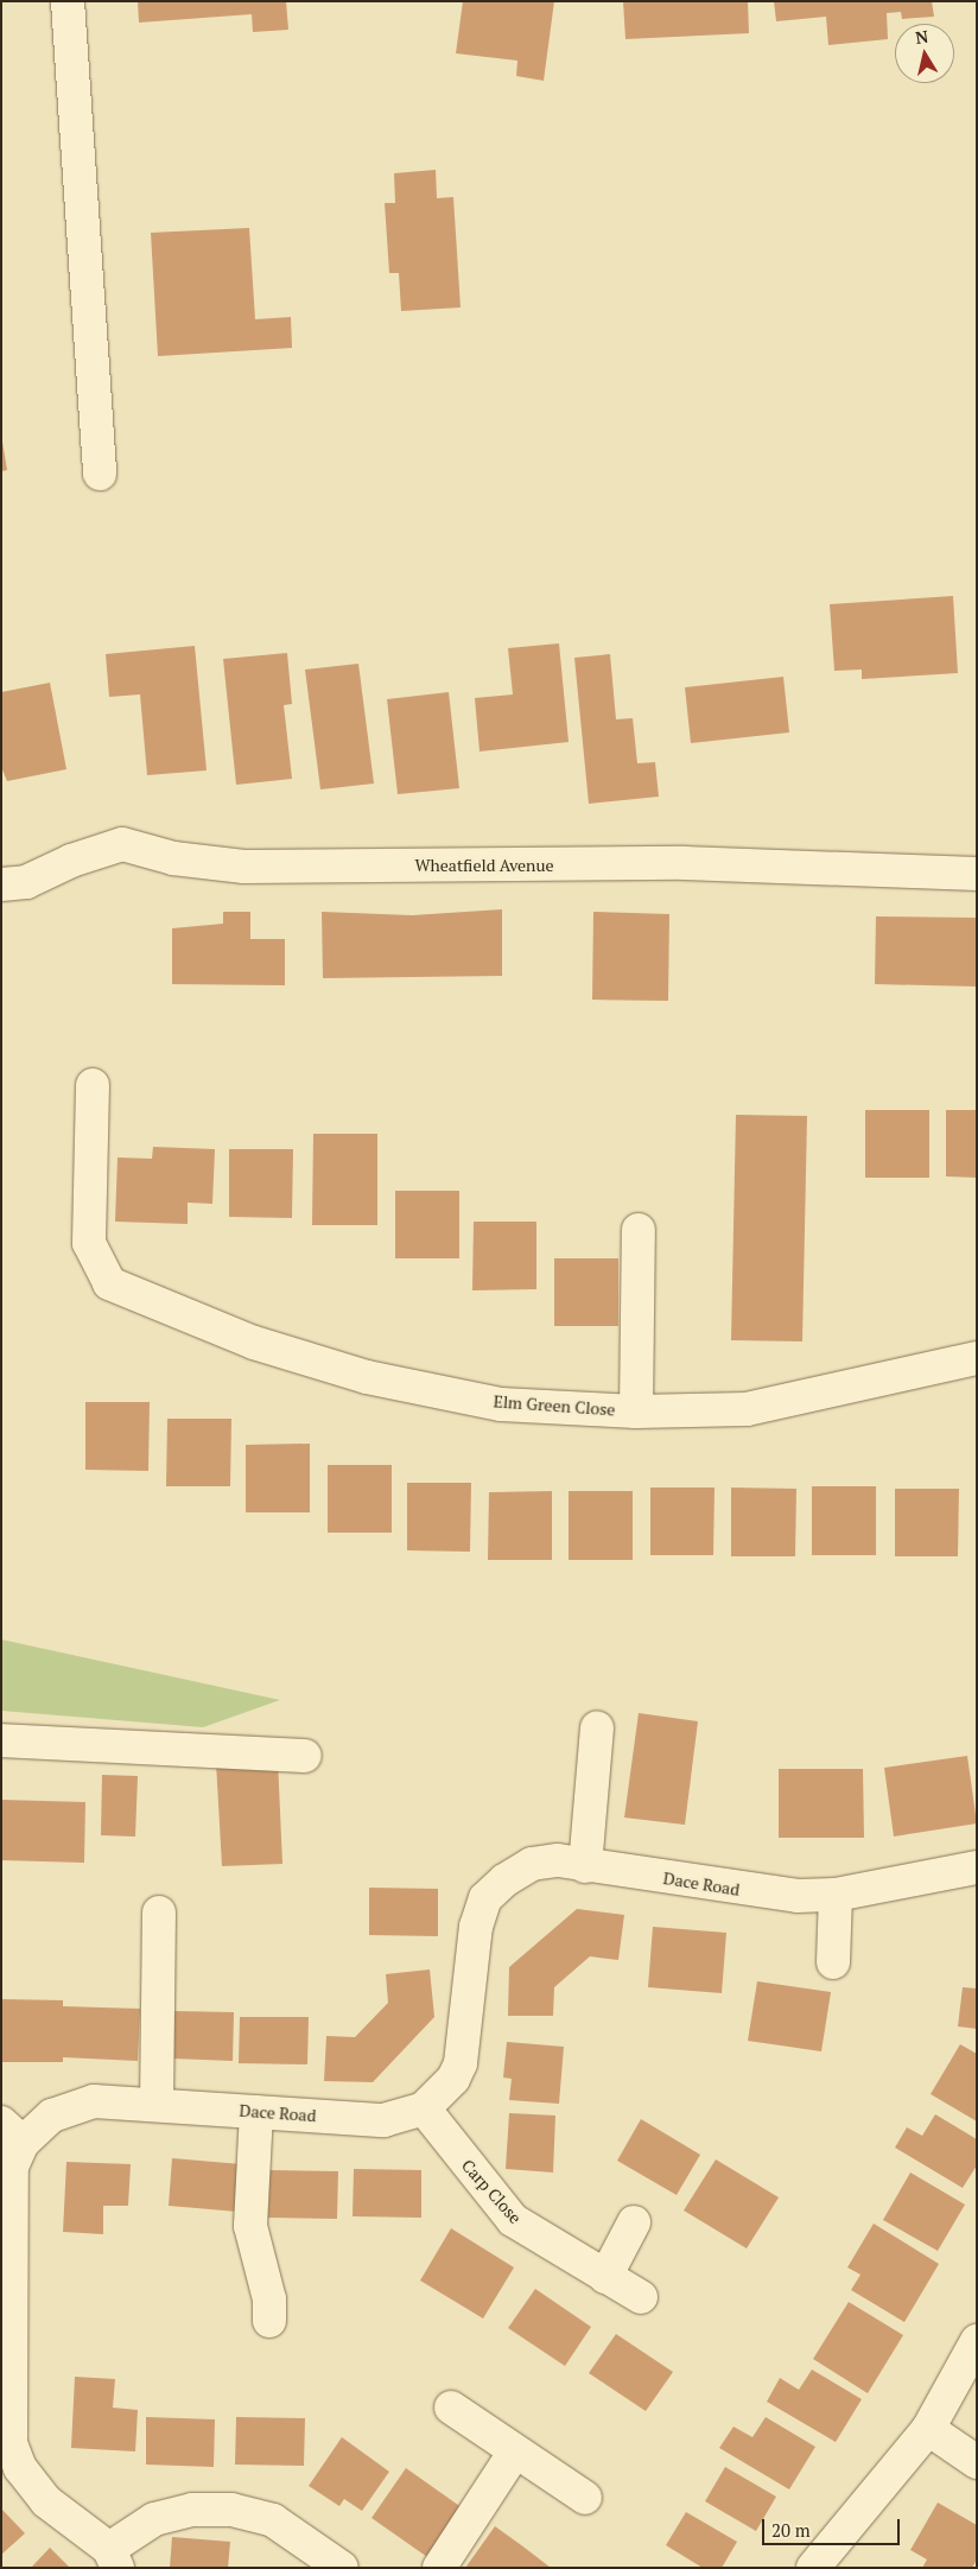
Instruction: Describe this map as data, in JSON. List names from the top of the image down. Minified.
{"streets":{"street":["Wheatfield Avenue","Elm Green Close","Dace Road","Carp Close"]},"crossings":[["Dace Road","Carp Close"]],"scale_bar":"20 m","north":"top"}
